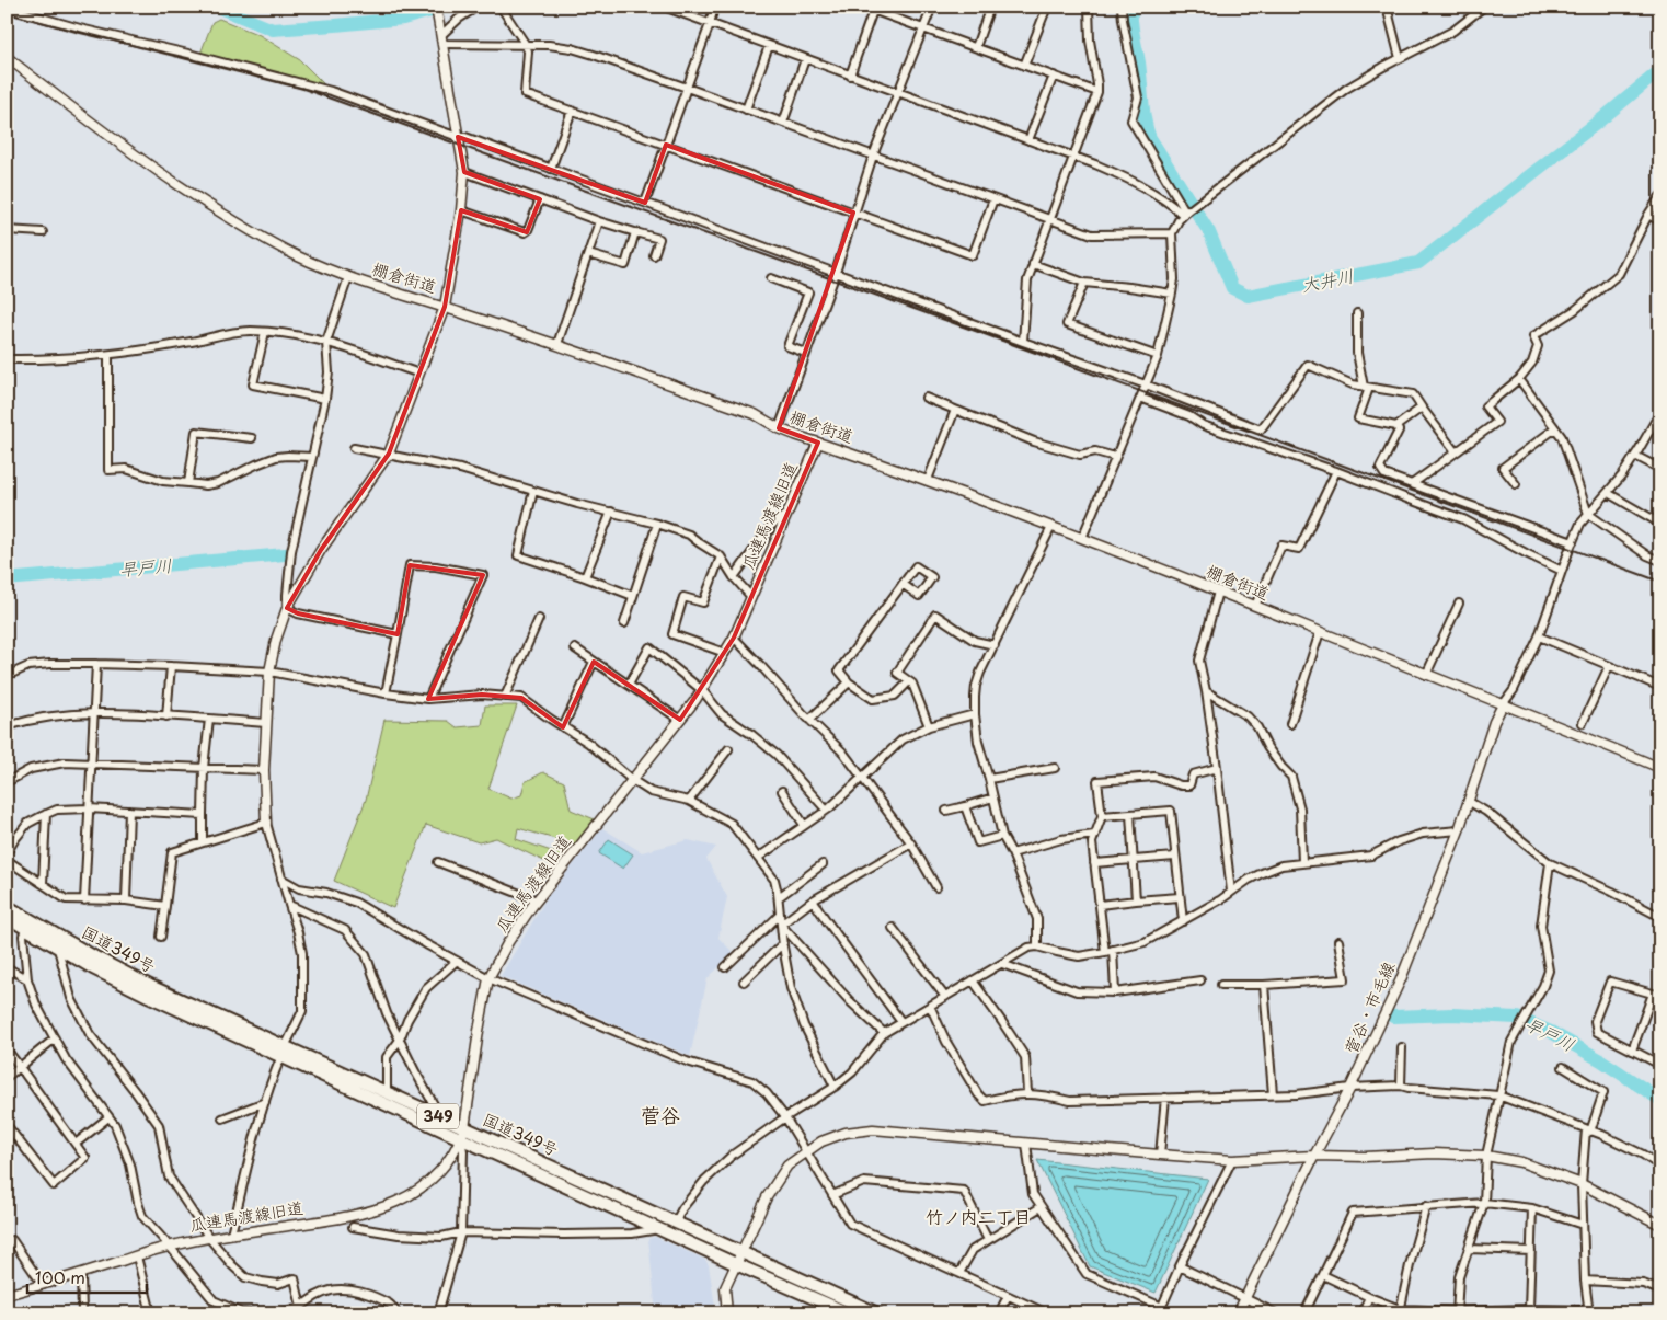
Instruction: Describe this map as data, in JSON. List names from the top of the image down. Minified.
{"streets":{"highway":["国道349号","349"],"street":["棚倉街道","瓜連馬渡線旧道","菅谷・市毛線"]},"crossings":[["棚倉街道","瓜連馬渡線旧道"],["棚倉街道","菅谷・市毛線"],["瓜連馬渡線旧道","国道349号"]],"districts":["菅谷","竹ノ内二丁目"],"water":["大井川","早戸川"],"scale_bar":"100 m"}
